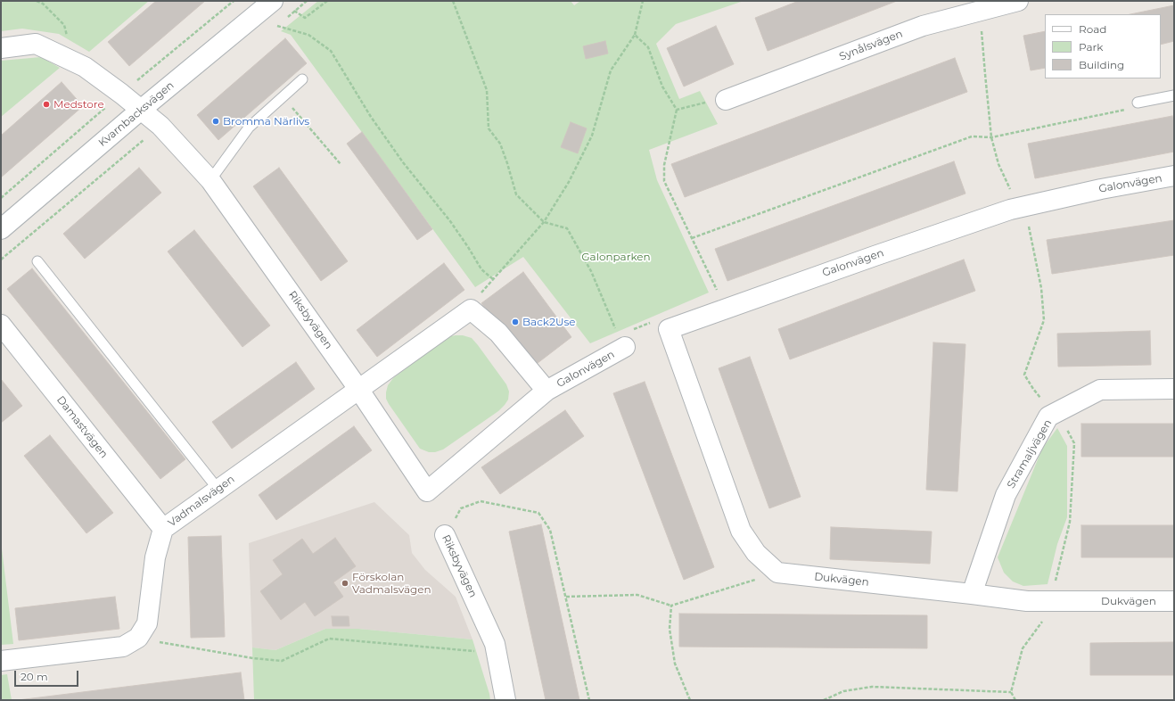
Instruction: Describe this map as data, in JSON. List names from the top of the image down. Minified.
{"streets":{"street":["Synålsvägen","Kvarnbacksvägen","Galonvägen","Riksbyvägen","Damastvägen","Stramaljvägen","Vadmalsvägen","Dukvägen"]},"crossings":[["Kvarnbacksvägen","Riksbyvägen"],["Galonvägen","Riksbyvägen"],["Galonvägen","Dukvägen"],["Riksbyvägen","Vadmalsvägen"],["Damastvägen","Vadmalsvägen"],["Stramaljvägen","Dukvägen"]],"parks":["Galonparken"],"places":["Medstore","Bromma Närlivs","Back2Use","Förskolan Vadmalsvägen"],"legend":["Road","Park","Building"],"scale_bar":"20 m"}
